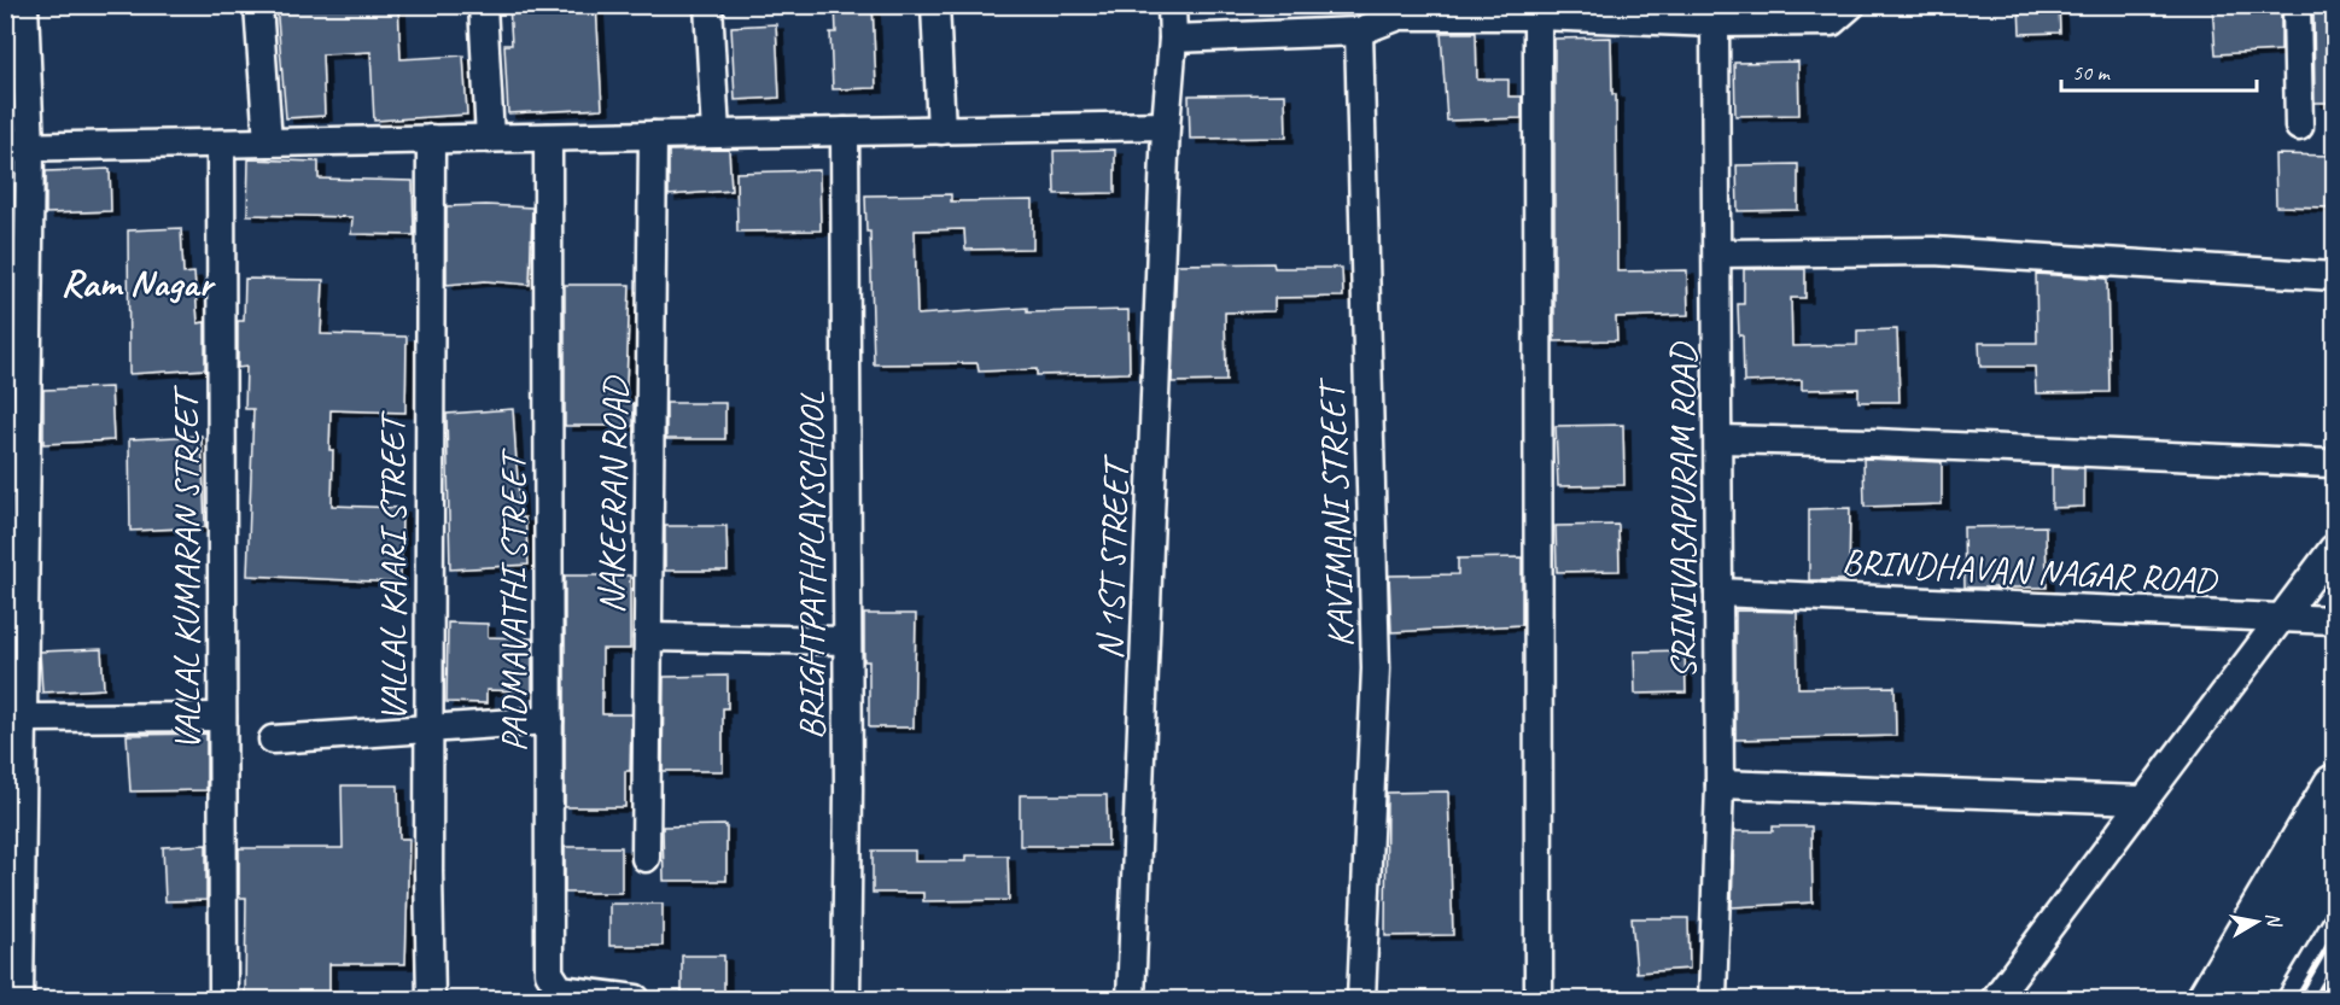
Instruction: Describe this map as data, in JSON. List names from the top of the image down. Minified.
{"streets":{"street":["NAKEERAN ROAD","SRINIVASAPURAM ROAD","KAVIMANI STREET","N 1ST STREET","BRIGHTPATHPLAYSCHOOL","VALLAL KAARI STREET","BRINDHAVAN NAGAR ROAD","VALLAL KUMARAN STREET","PADMAVATHI STREET"]},"crossings":[["SRINIVASAPURAM ROAD","BRINDHAVAN NAGAR ROAD"]],"districts":["Ram Nagar"],"scale_bar":"50 m","north":"right"}
